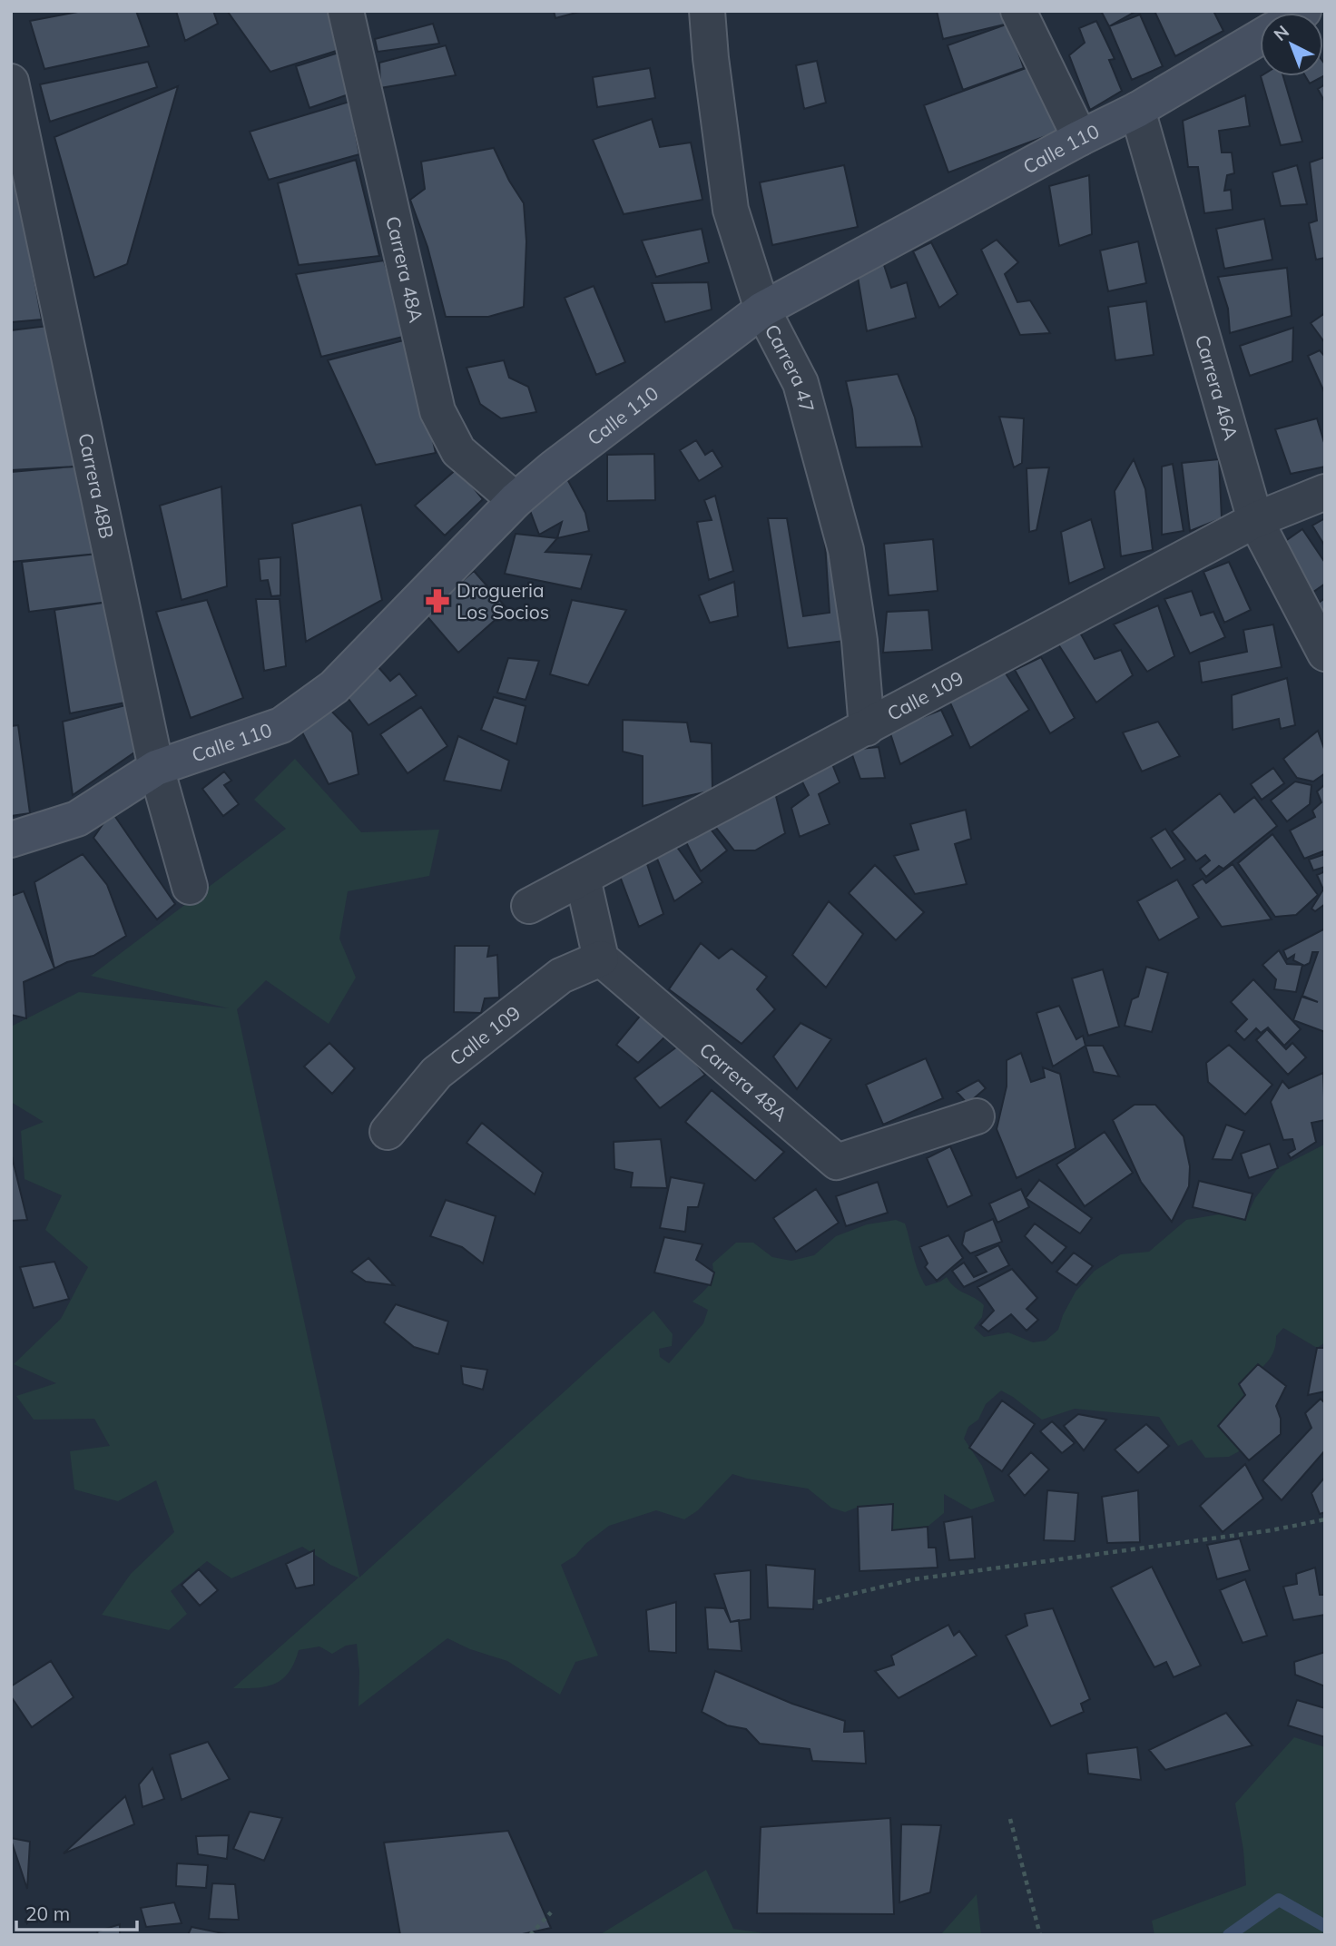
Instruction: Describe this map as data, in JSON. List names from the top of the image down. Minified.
{"streets":{"street":["Calle 110","Carrera 48A","Carrera 47","Carrera 46A","Carrera 48B","Calle 109"]},"crossings":[["Calle 110","Carrera 48A"],["Calle 110","Carrera 47"],["Calle 110","Carrera 46A"],["Calle 110","Carrera 48B"],["Carrera 48A","Calle 109"],["Carrera 47","Calle 109"],["Carrera 46A","Calle 109"]],"places":{"pharmacy":["Drogueria Los Socios"]},"scale_bar":"20 m","north":"top left"}
